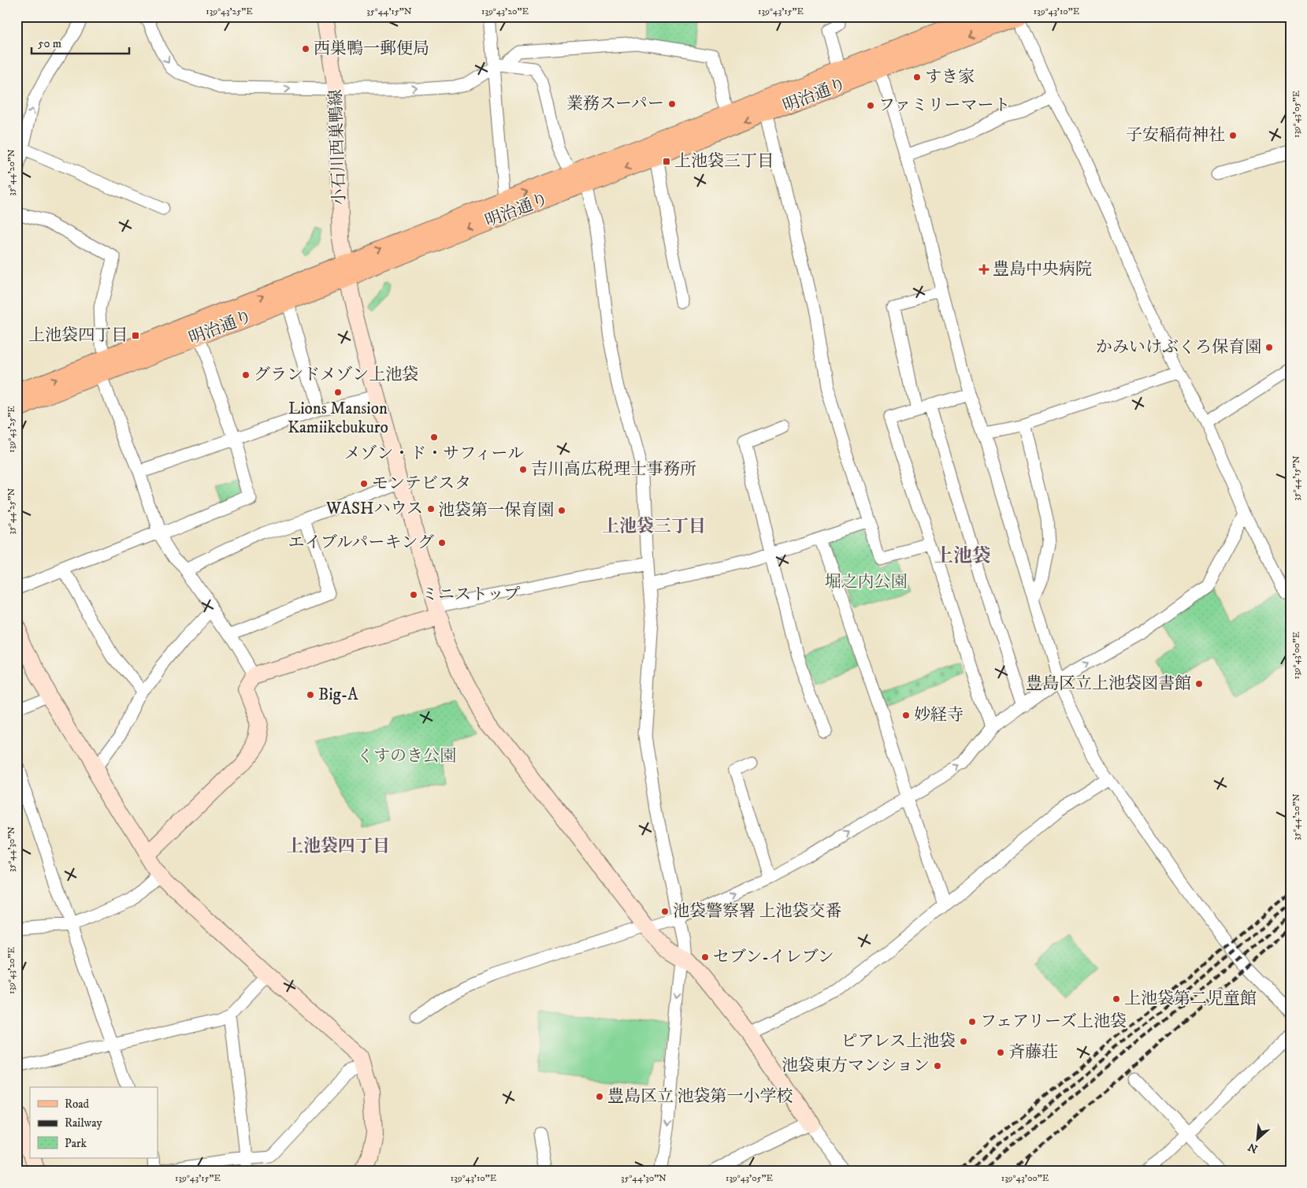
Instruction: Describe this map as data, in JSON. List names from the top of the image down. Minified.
{"streets":{"main road":["明治通り"],"street":["小石川西巣鴨線"]},"crossings":[["明治通り","小石川西巣鴨線"]],"districts":["上池袋三丁目","上池袋","上池袋四丁目"],"parks":["堀之内公園","くすのき公園"],"places":{"other":["西巣鴨一郵便局","すき家","業務スーパー","ファミリーマート","子安稲荷神社","かみいけぶくろ保育園","グランドメゾン上池袋","Lions Mansion Kamiikebukuro","メゾン・ド・サフィール","吉川高広税理士事務所","モンテビスタ","WASHハウス","池袋第一保育園","エイブルパーキング","ミニストップ","豊島区立上池袋図書館","Big-A","妙経寺","池袋警察署 上池袋交番","セブン-イレブン","上池袋第二児童館","フェアリーズ上池袋","ピアレス上池袋","斉藤荘","池袋東方マンション","豊島区立 池袋第一小学校"],"transit":["上池袋三丁目","上池袋四丁目"],"health":["豊島中央病院"]},"legend":["Road","Railway","Park"],"scale_bar":"50 m","north":"bottom left","coordinates":["139°43'25\"E","35°44'15\"N","139°43'20\"E","139°43'15\"E","139°43'10\"E","139°43'05\"E","35°44'20\"N","35°44'25\"N","139°43'00\"E","35°44'30\"N"]}
